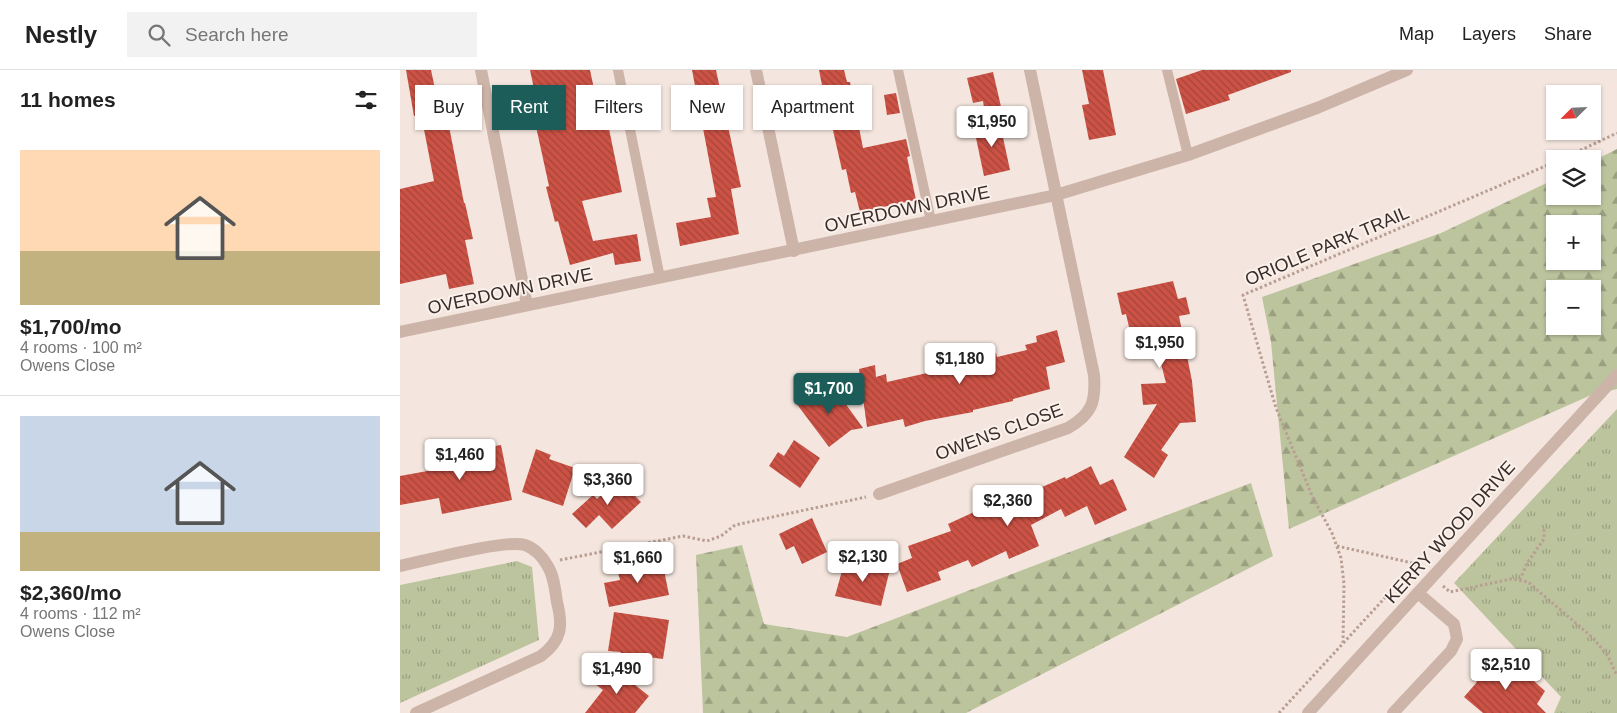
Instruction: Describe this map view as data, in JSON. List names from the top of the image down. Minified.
{"streets":{"street":["OVERDOWN DRIVE","OWENS CLOSE","KERRY WOOD DRIVE"],"path":["ORIOLE PARK TRAIL"]},"crossings":[["OVERDOWN DRIVE","OWENS CLOSE"]],"north":"bottom left","page":{"header":"Nestly","search":"Search here","nav":["Map","Layers","Share"],"heading":"11 homes","map_buttons":["+","−"],"chip":["Buy","Rent","Filters","New","Apartment"],"price":["$1,950","$1,950","$1,180","$1,700","$1,460","$3,360","$2,360","$2,130","$1,660","$2,510","$1,490"],"list":[{"name":"$1,700/mo","note":"4 rooms · 100 m² · Owens Close"},{"name":"$2,360/mo","note":"4 rooms · 112 m² · Owens Close"}]}}
